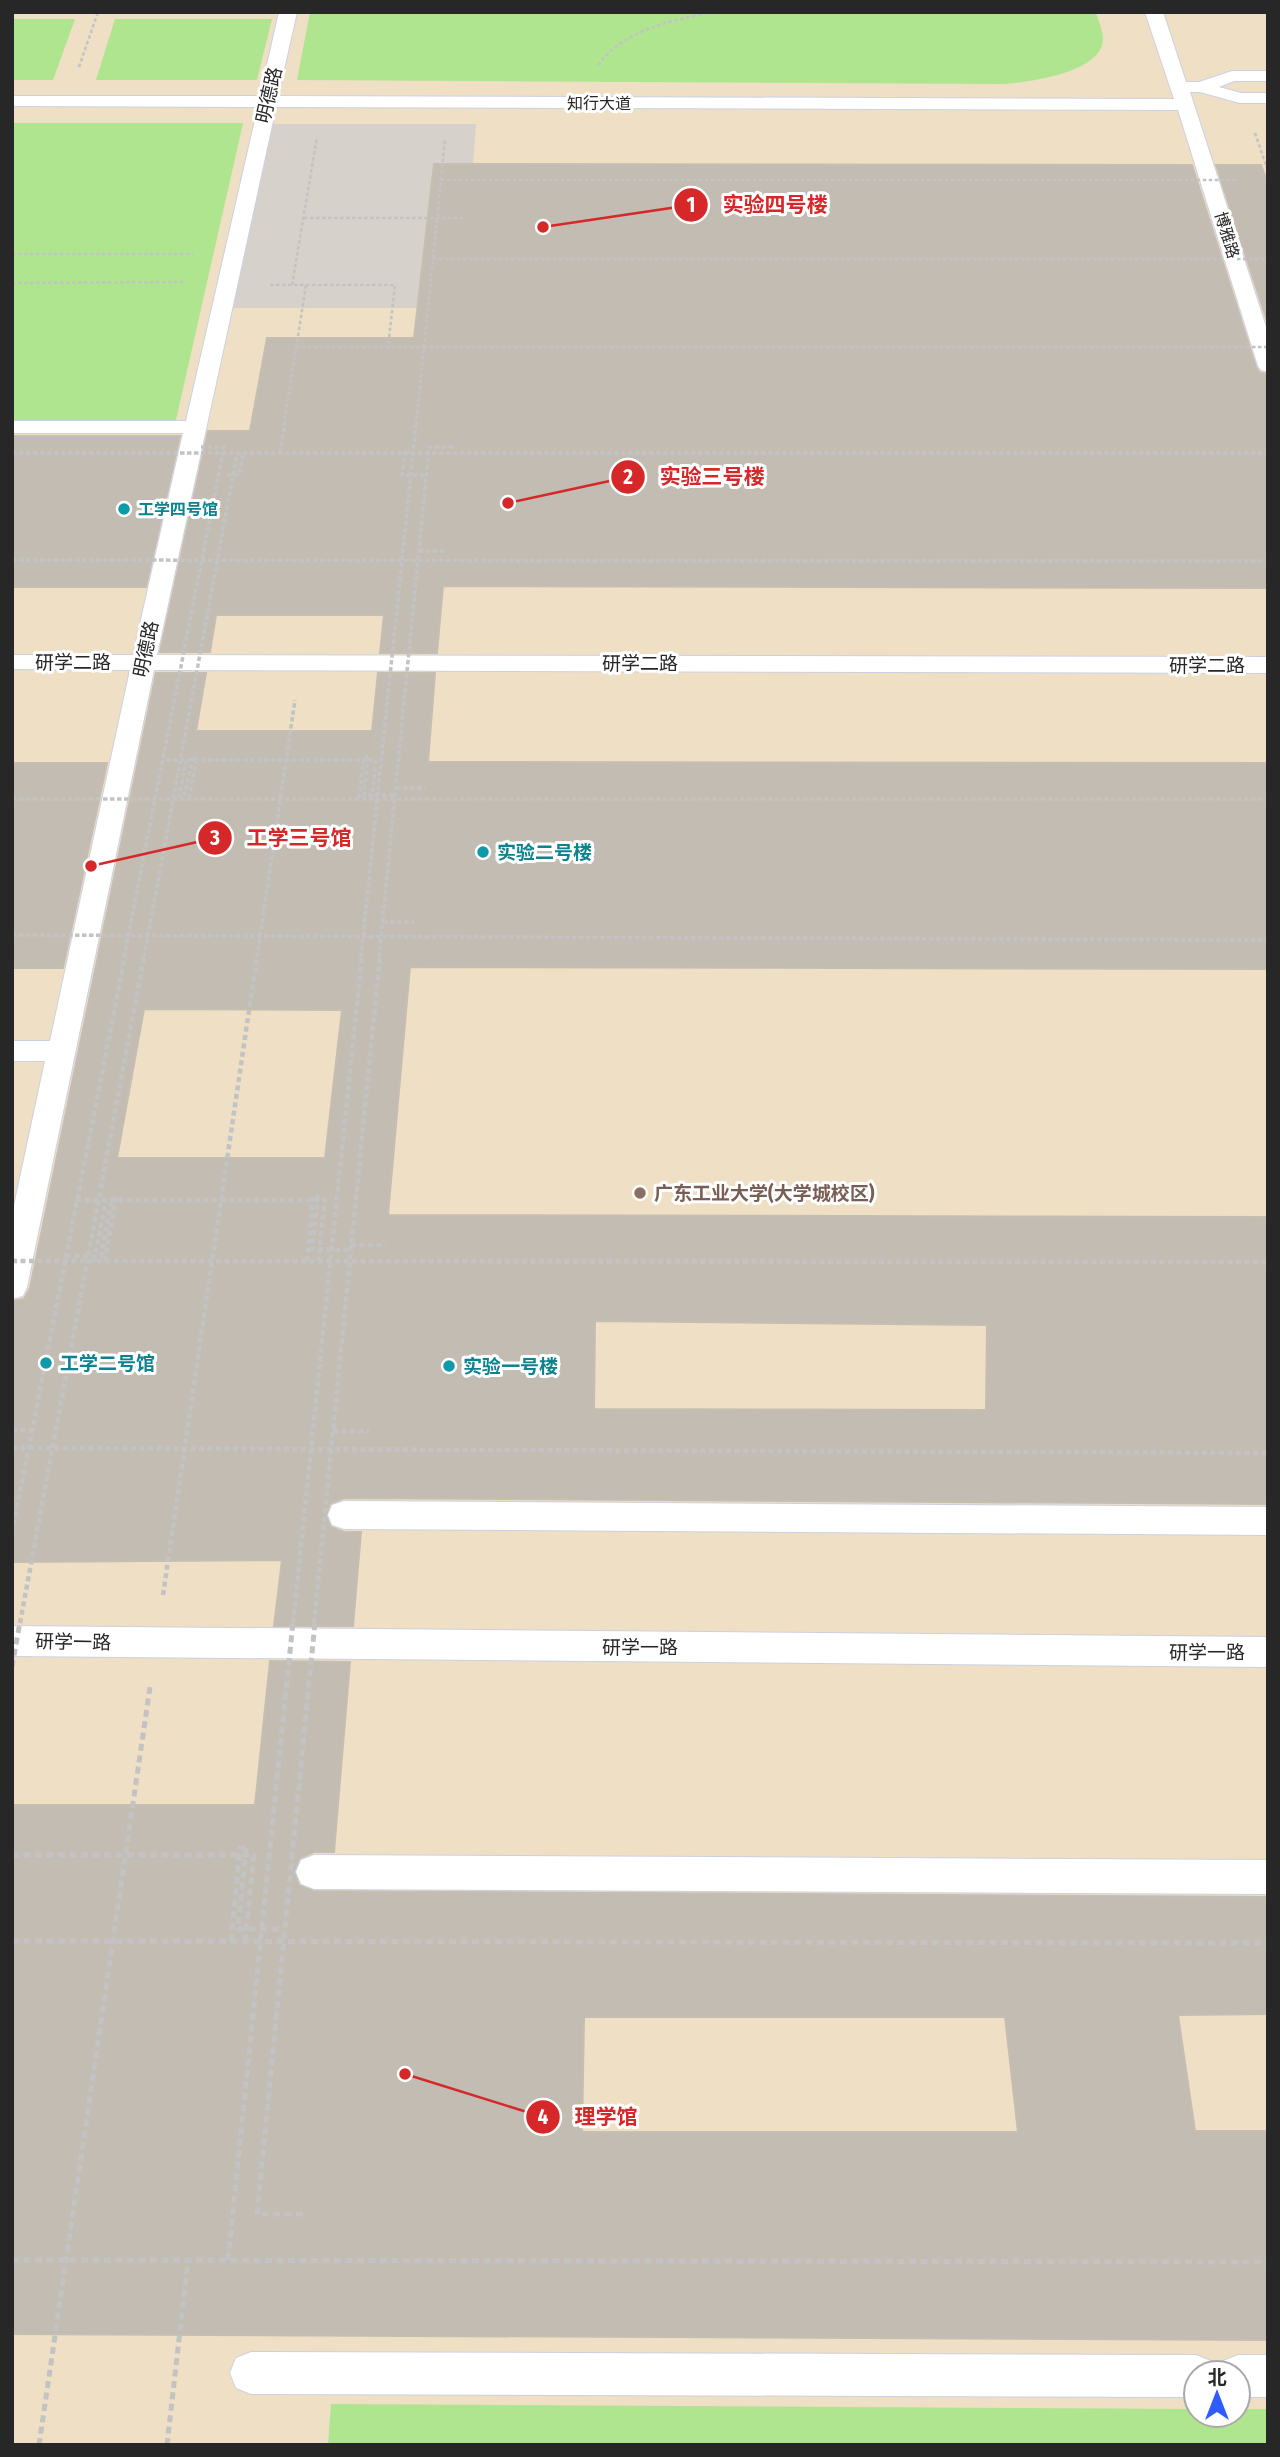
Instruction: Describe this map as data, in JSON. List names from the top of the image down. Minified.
{"streets":{"lane":["明德路","知行大道","博雅路","研学二路","研学一路"]},"crossings":[["明德路","知行大道"],["明德路","研学二路"],["知行大道","博雅路"]],"places":["实验四号楼","实验三号楼","工学四号馆","实验二号楼","工学三号馆","广东工业大学(大学城校区)","工学二号馆","实验一号楼","理学馆"],"north":"top"}
